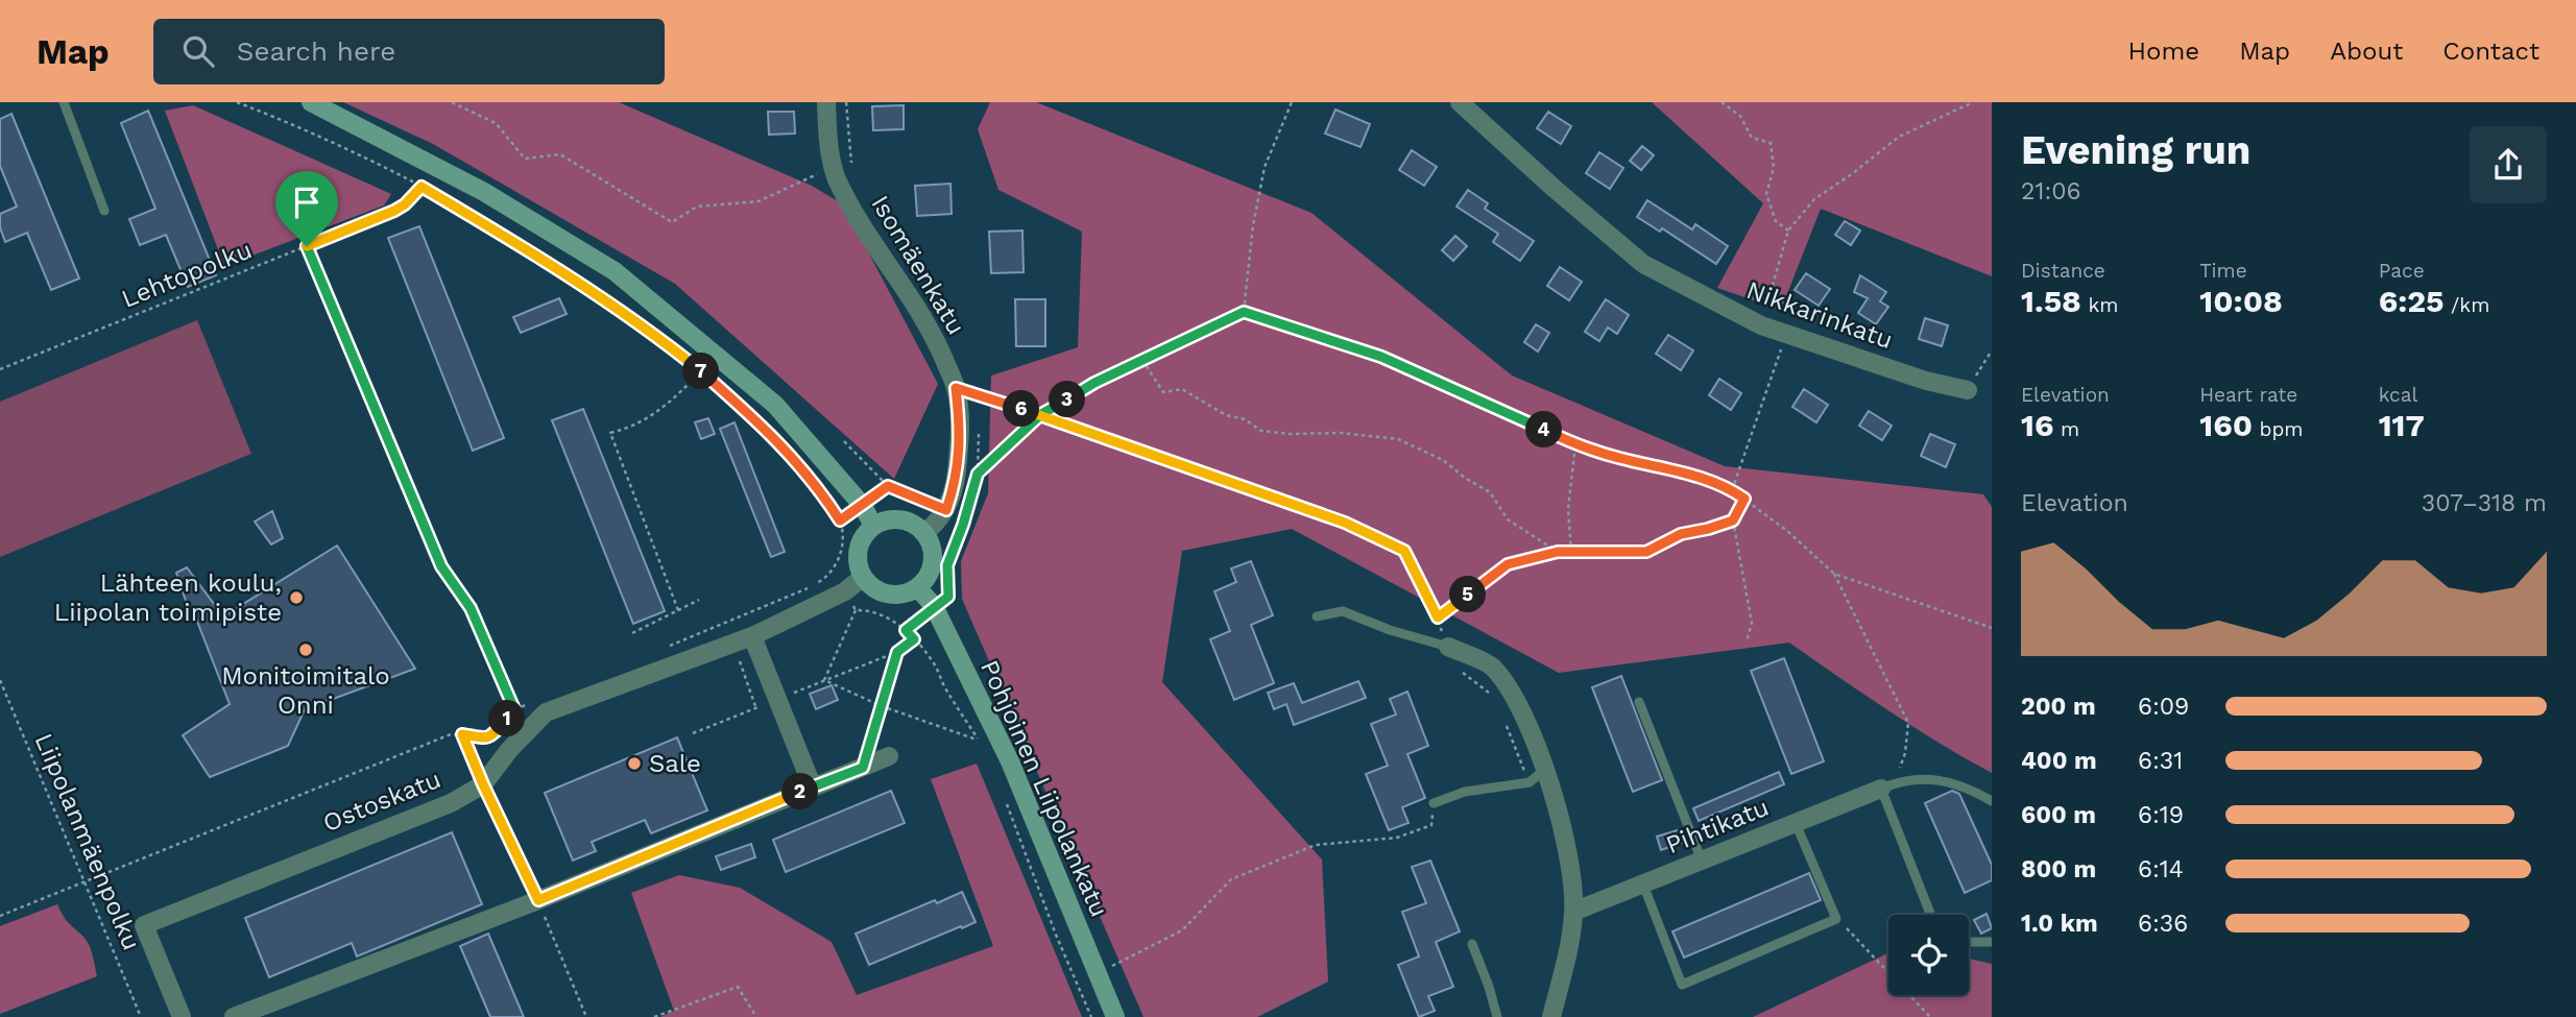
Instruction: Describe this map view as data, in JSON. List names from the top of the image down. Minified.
{"streets":{"street":["Isomäenkatu","Nikkarinkatu","Pohjoinen Liipolankatu","Ostoskatu","Pihtikatu"],"path":["Lehtopolku","Liipolanmäenpolku"]},"crossings":[["Isomäenkatu","Pohjoinen Liipolankatu"],["Isomäenkatu","Ostoskatu"],["Pohjoinen Liipolankatu","Ostoskatu"]],"places":["Lähteen koulu, Liipolan toimipiste","Monitoimitalo Onni","Sale"],"page":{"header":"Map","search":"Search here","nav":["Home","Map","About","Contact"],"heading":["Evening run","21:06"],"stats":[["Distance","1.58 km"],["Time","10:08"],["Pace","6:25 /km"],["Elevation","16 m"],["Heart rate","160 bpm"],["kcal","117"]],"pins":["7","3","6","4","5","1","2"],"chart":["Elevation","307–318 m"],"list":[{"name":"200 m","note":"6:09"},{"name":"400 m","note":"6:31"},{"name":"600 m","note":"6:19"},{"name":"800 m","note":"6:14"},{"name":"1.0 km","note":"6:36"}]}}
